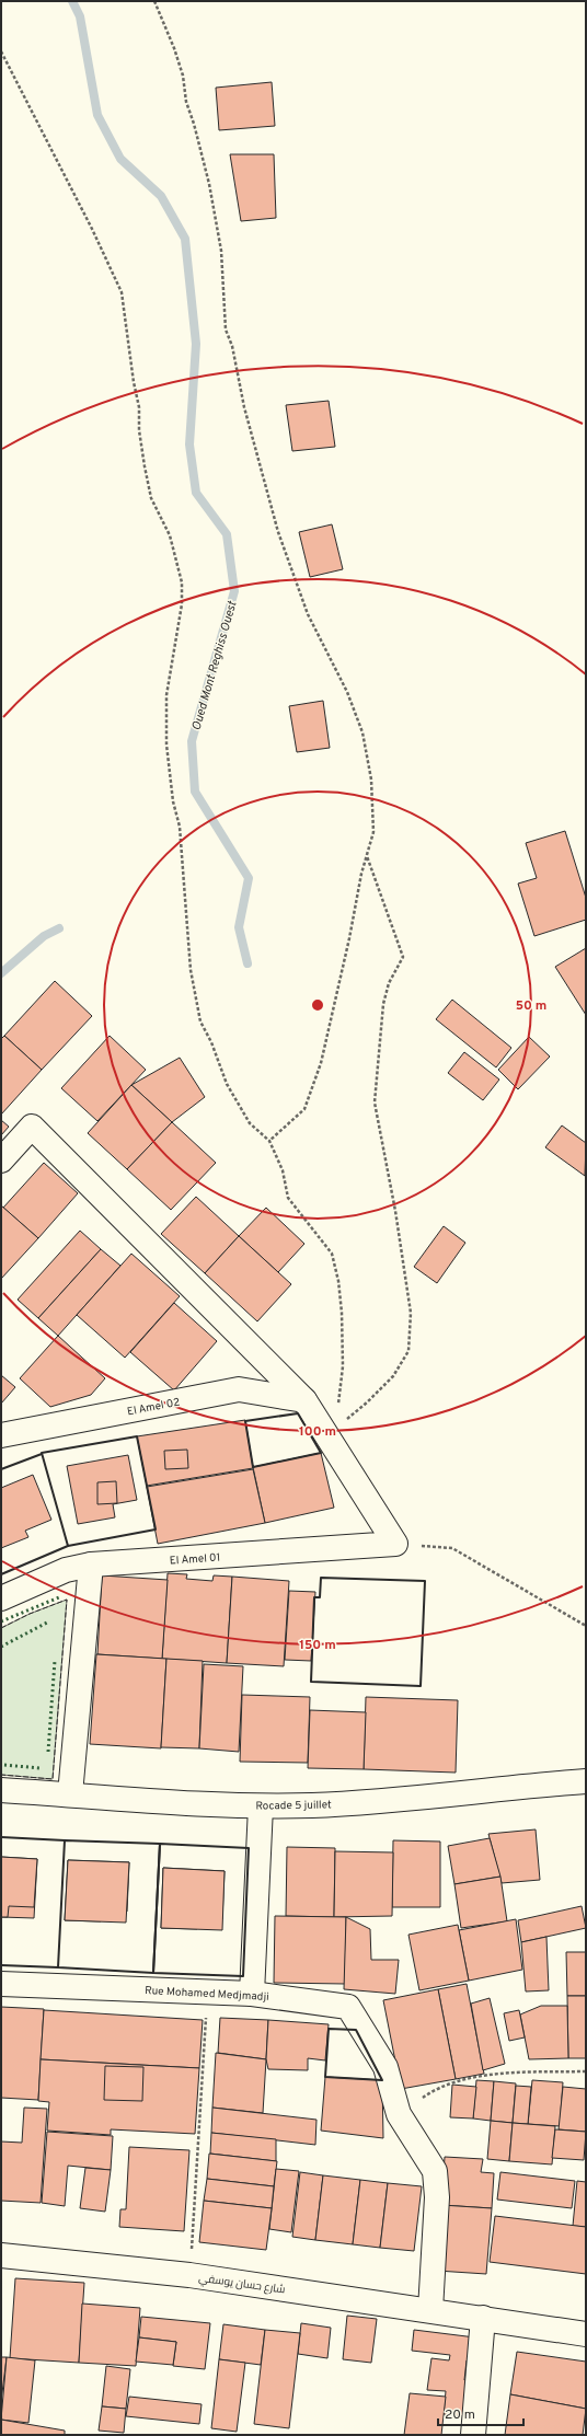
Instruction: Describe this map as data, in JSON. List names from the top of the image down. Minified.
{"streets":{"street":["El Amel 02","El Amel 01","Rocade 5 juillet","Rue Mohamed Medjmadji","شارع حسان يوسفي"]},"crossings":[["Rue Mohamed Medjmadji","شارع حسان يوسفي"]],"water":["Oued Mont Reghiss Ouest"],"scale_bar":"20 m","rings":["50 m","100 m","150 m"]}
